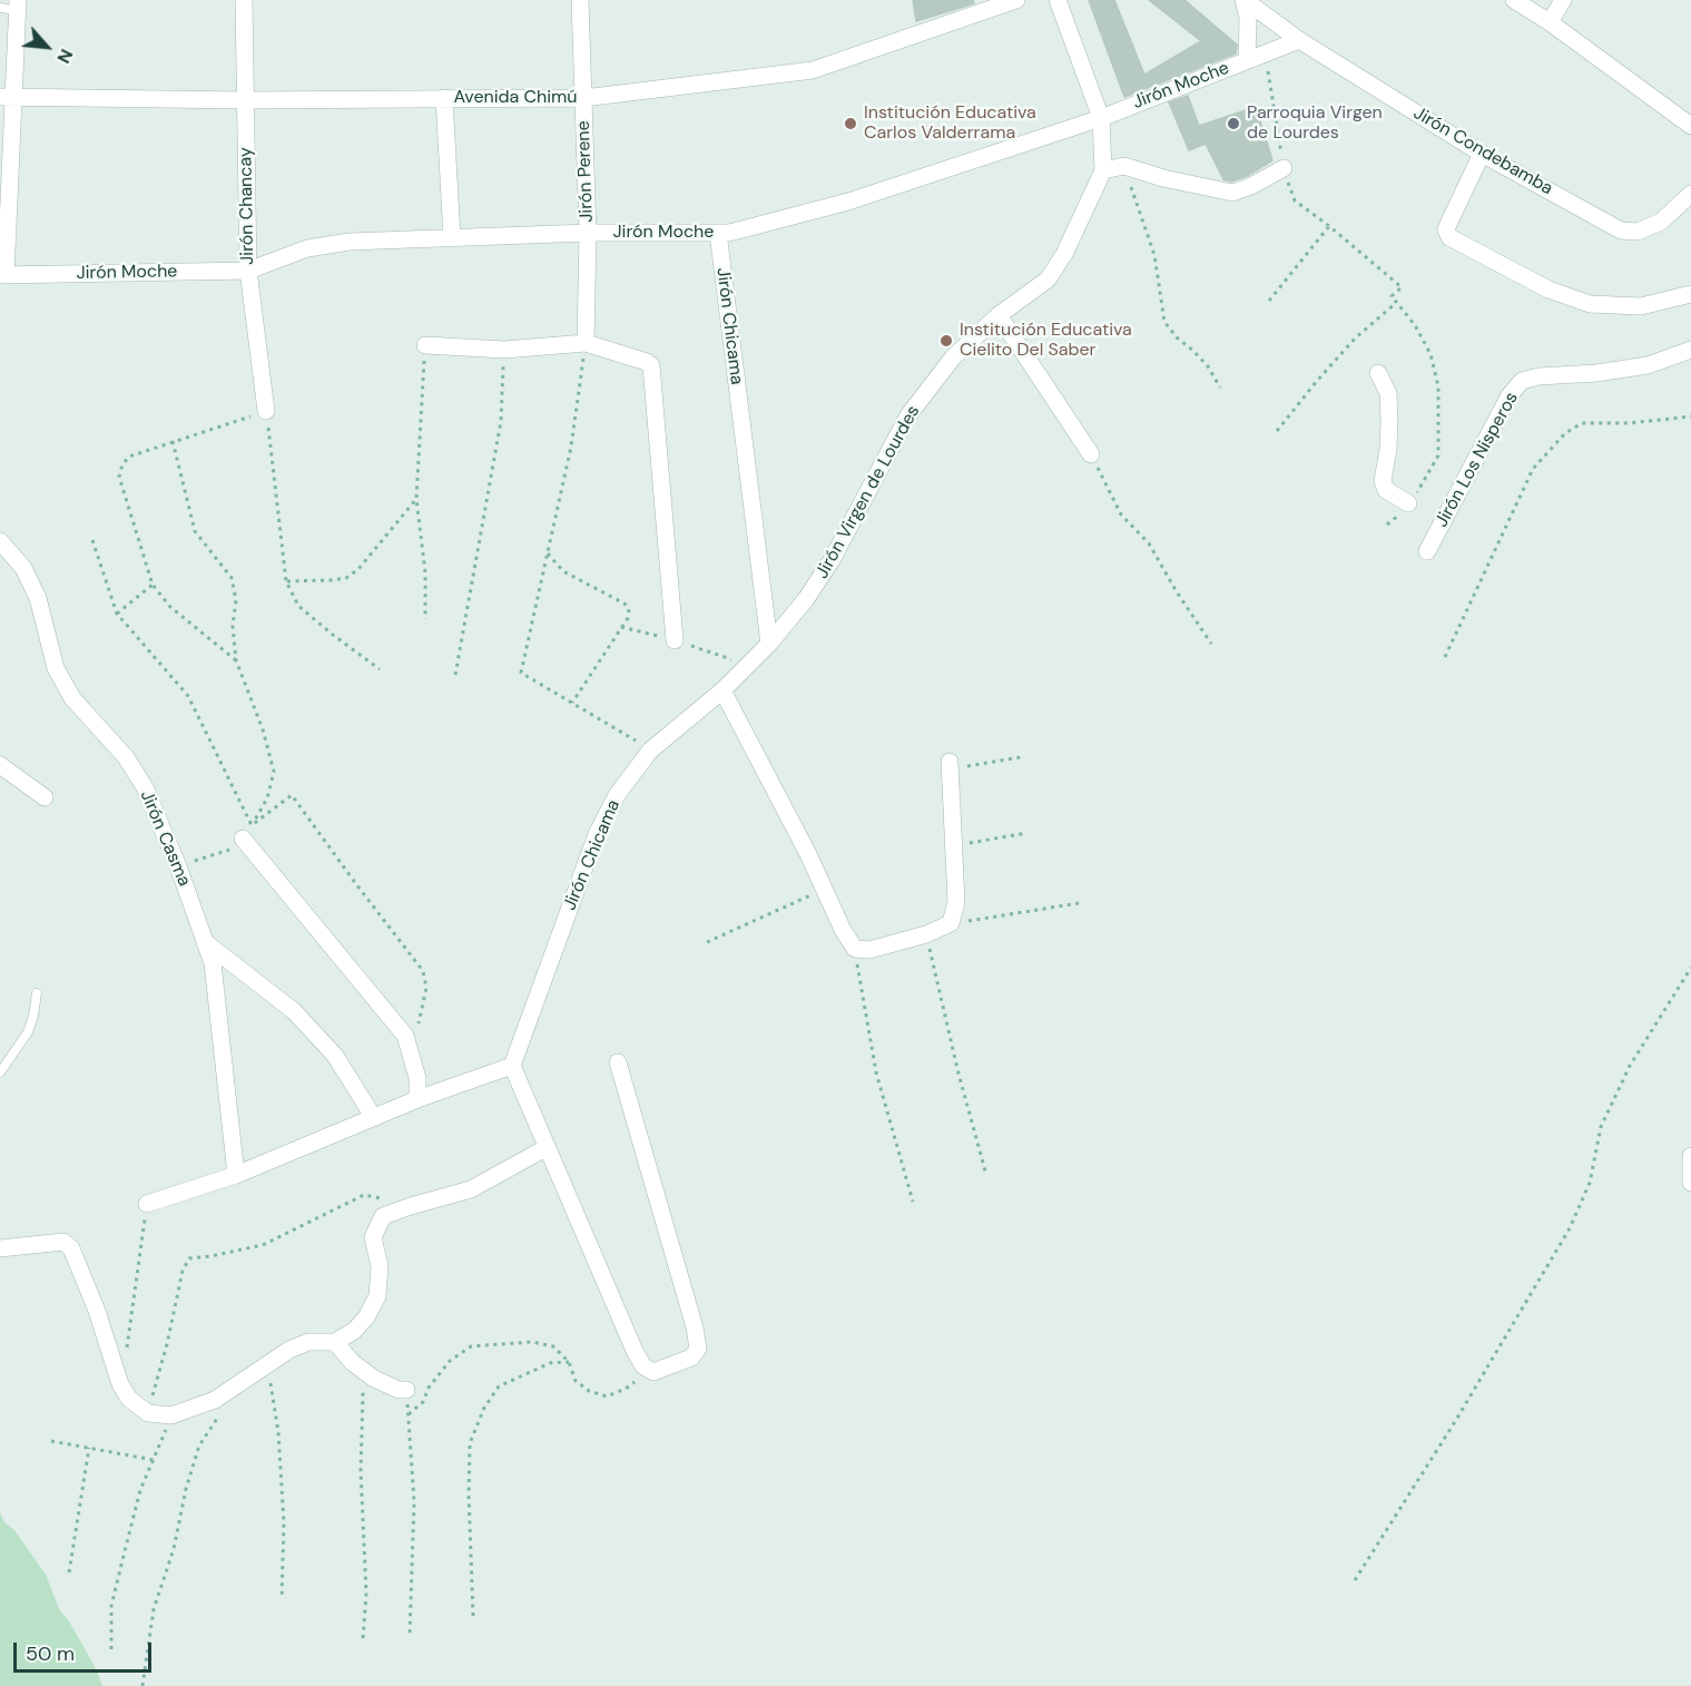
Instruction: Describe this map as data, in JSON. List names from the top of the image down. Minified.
{"streets":{"street":["Jirón Moche","Avenida Chimú","Jirón Condebamba","Jirón Perene","Jirón Chancay","Jirón Chicama","Jirón Los Nisperos","Jirón Virgen de Lourdes","Jirón Casma"]},"crossings":[["Jirón Moche","Jirón Condebamba"],["Jirón Moche","Jirón Perene"],["Jirón Moche","Jirón Chancay"],["Jirón Moche","Jirón Chicama"],["Jirón Moche","Jirón Virgen de Lourdes"],["Avenida Chimú","Jirón Perene"],["Avenida Chimú","Jirón Chancay"],["Jirón Chicama","Jirón Virgen de Lourdes"]],"places":["Institución Educativa Carlos Valderrama","Parroquia Virgen de Lourdes","Institución Educativa Cielito Del Saber"],"scale_bar":"50 m","north":"bottom right"}
